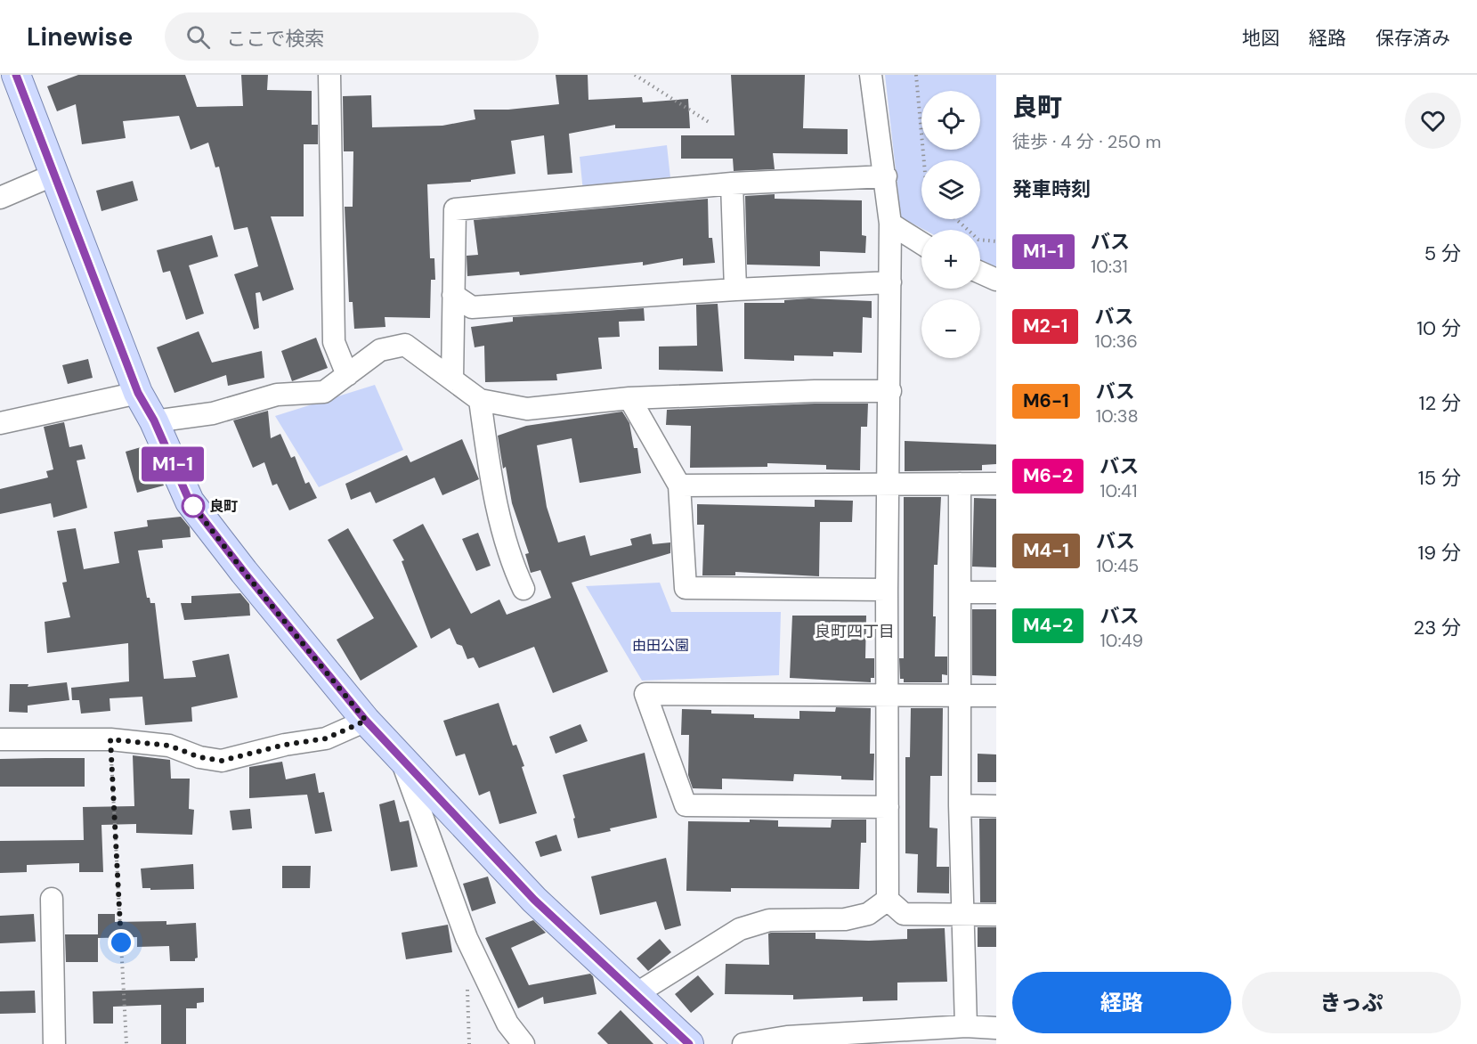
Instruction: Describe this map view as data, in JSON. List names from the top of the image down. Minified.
{"districts":["良町四丁目"],"parks":["由田公園"],"places":["良町"],"lines":["bus line M1-1"],"page":{"header":"Linewise","search":"ここで検索","nav":["地図","経路","保存済み"],"on_map":"M1-1","heading":[["良町","徒歩 · 4 分 · 250 m"],"発車時刻"],"map_buttons":["+","−"],"list":[{"mark":"M1-1","name":"バス","note":"10:31","value":"5 分"},{"mark":"M2-1","name":"バス","note":"10:36","value":"10 分"},{"mark":"M6-1","name":"バス","note":"10:38","value":"12 分"},{"mark":"M6-2","name":"バス","note":"10:41","value":"15 分"},{"mark":"M4-1","name":"バス","note":"10:45","value":"19 分"},{"mark":"M4-2","name":"バス","note":"10:49","value":"23 分"}],"buttons":["経路","きっぷ"]}}
